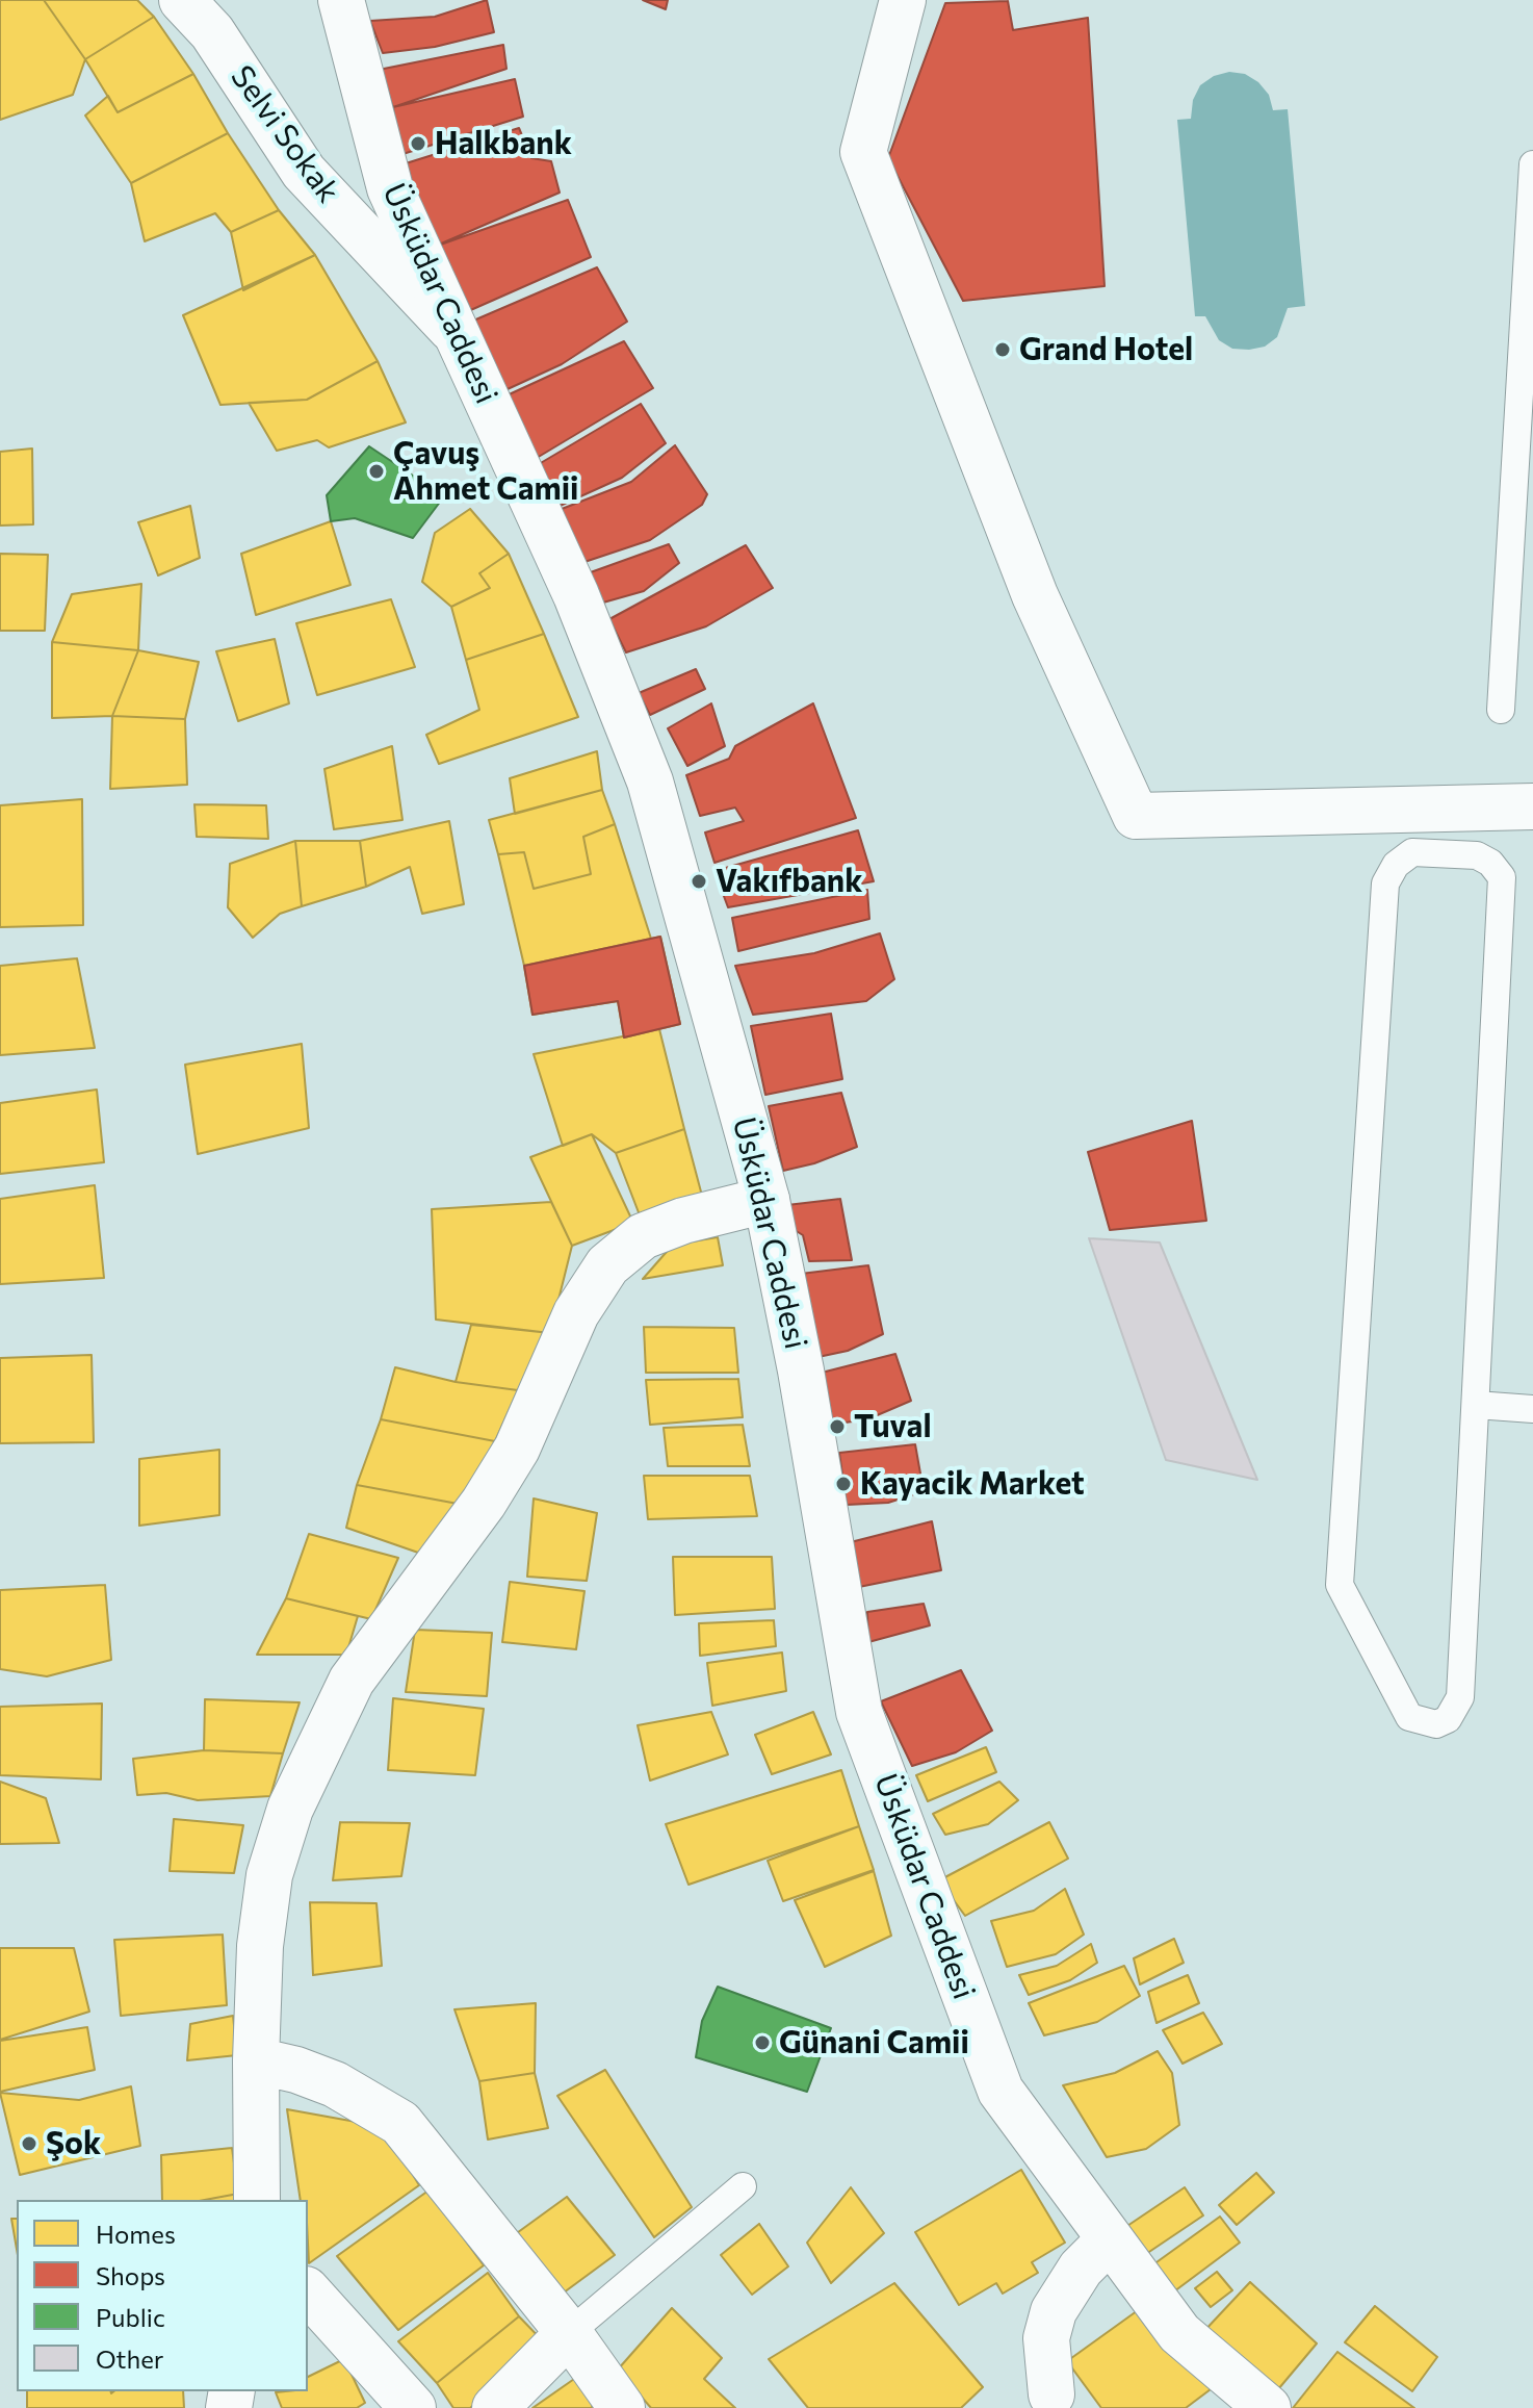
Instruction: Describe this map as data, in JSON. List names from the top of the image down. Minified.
{"streets":{"street":["Selvi Sokak","Üsküdar Caddesi"]},"crossings":[["Selvi Sokak","Üsküdar Caddesi"]],"places":["Halkbank","Grand Hotel","Çavuş Ahmet Camii","Vakıfbank","Tuval","Kayacik Market","Günani Camii","Şok"],"legend":["Homes","Shops","Public","Other"]}
